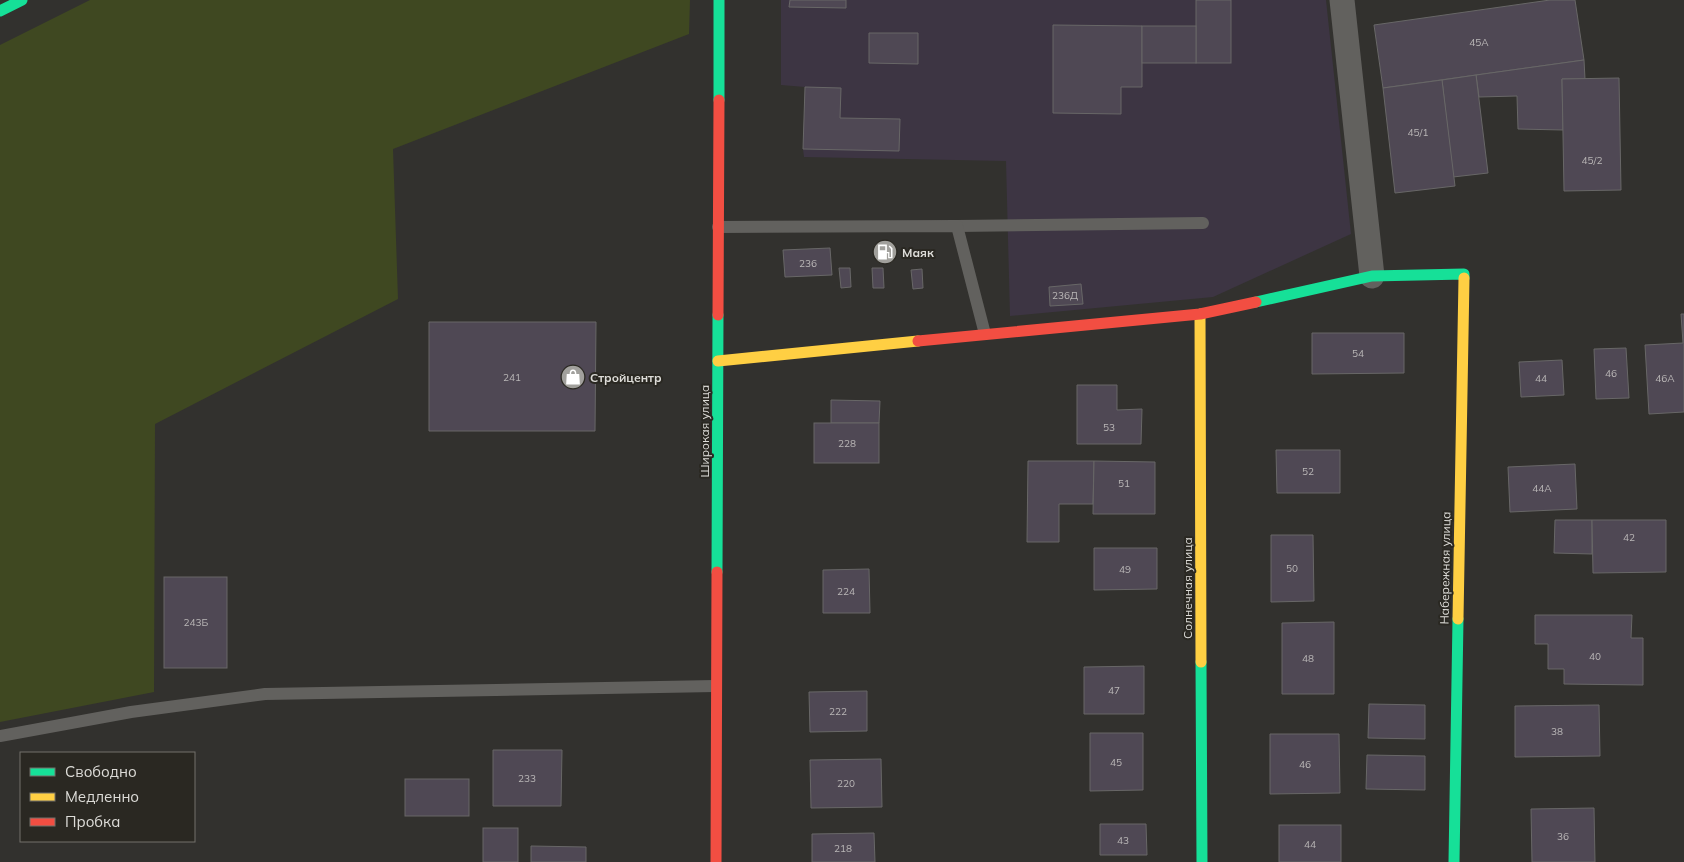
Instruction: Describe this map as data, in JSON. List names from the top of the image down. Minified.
{"streets":{"street":["Широкая улица","Набережная улица","Солнечная улица"]},"places":{"fuel station":["Маяк"],"shop":["Стройцентр"]},"house_numbers":["45А","45/1","45/2","236","236Д","54","46","241","44","46А","53","228","52","51","44А","42","50","49","224","243Б","40","48","47","222","38","45","46","233","220","36","43","44","218"],"legend":["Свободно","Медленно","Пробка"]}
